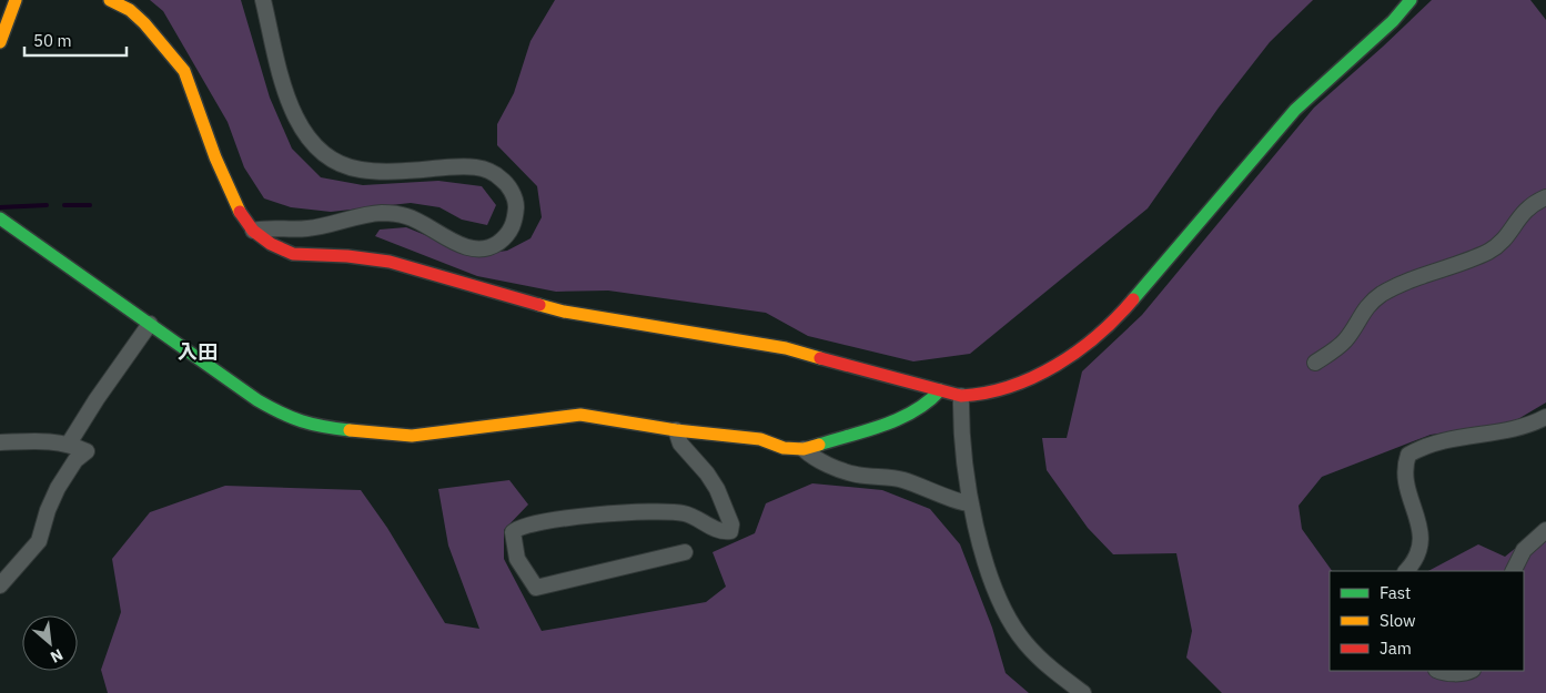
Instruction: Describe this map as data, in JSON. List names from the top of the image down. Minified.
{"districts":["入田"],"legend":["Fast","Slow","Jam"],"scale_bar":"50 m","north":"bottom right"}
